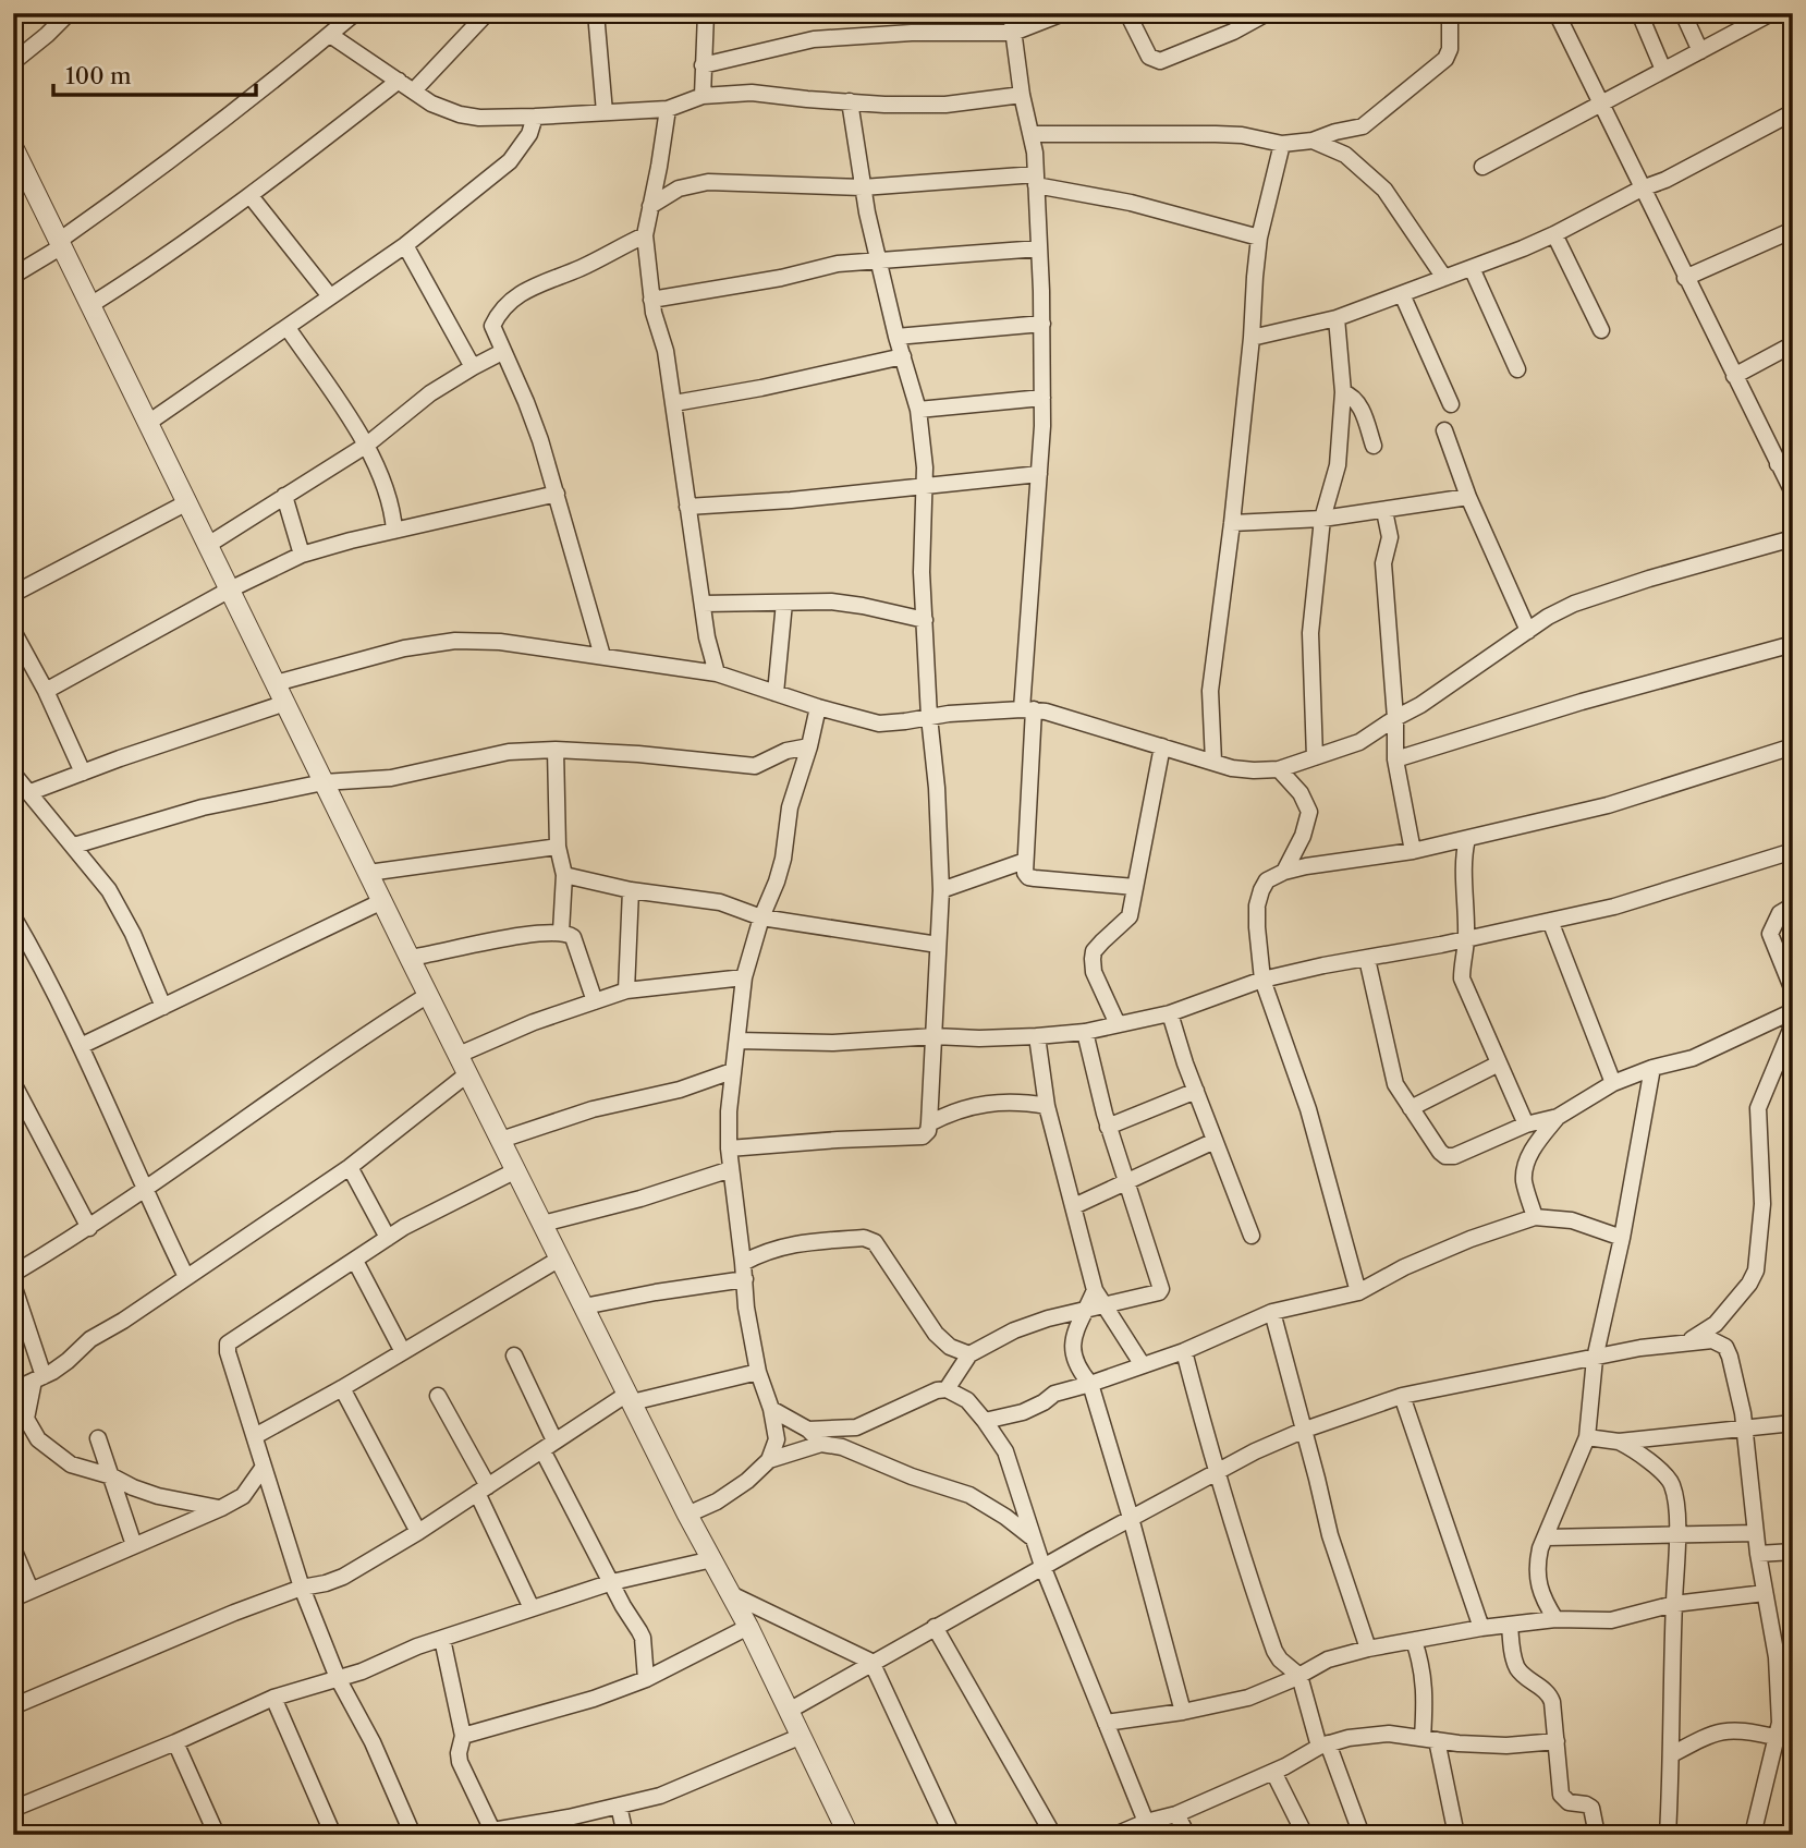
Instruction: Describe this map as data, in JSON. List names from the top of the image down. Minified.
{"scale_bar":"100 m"}
